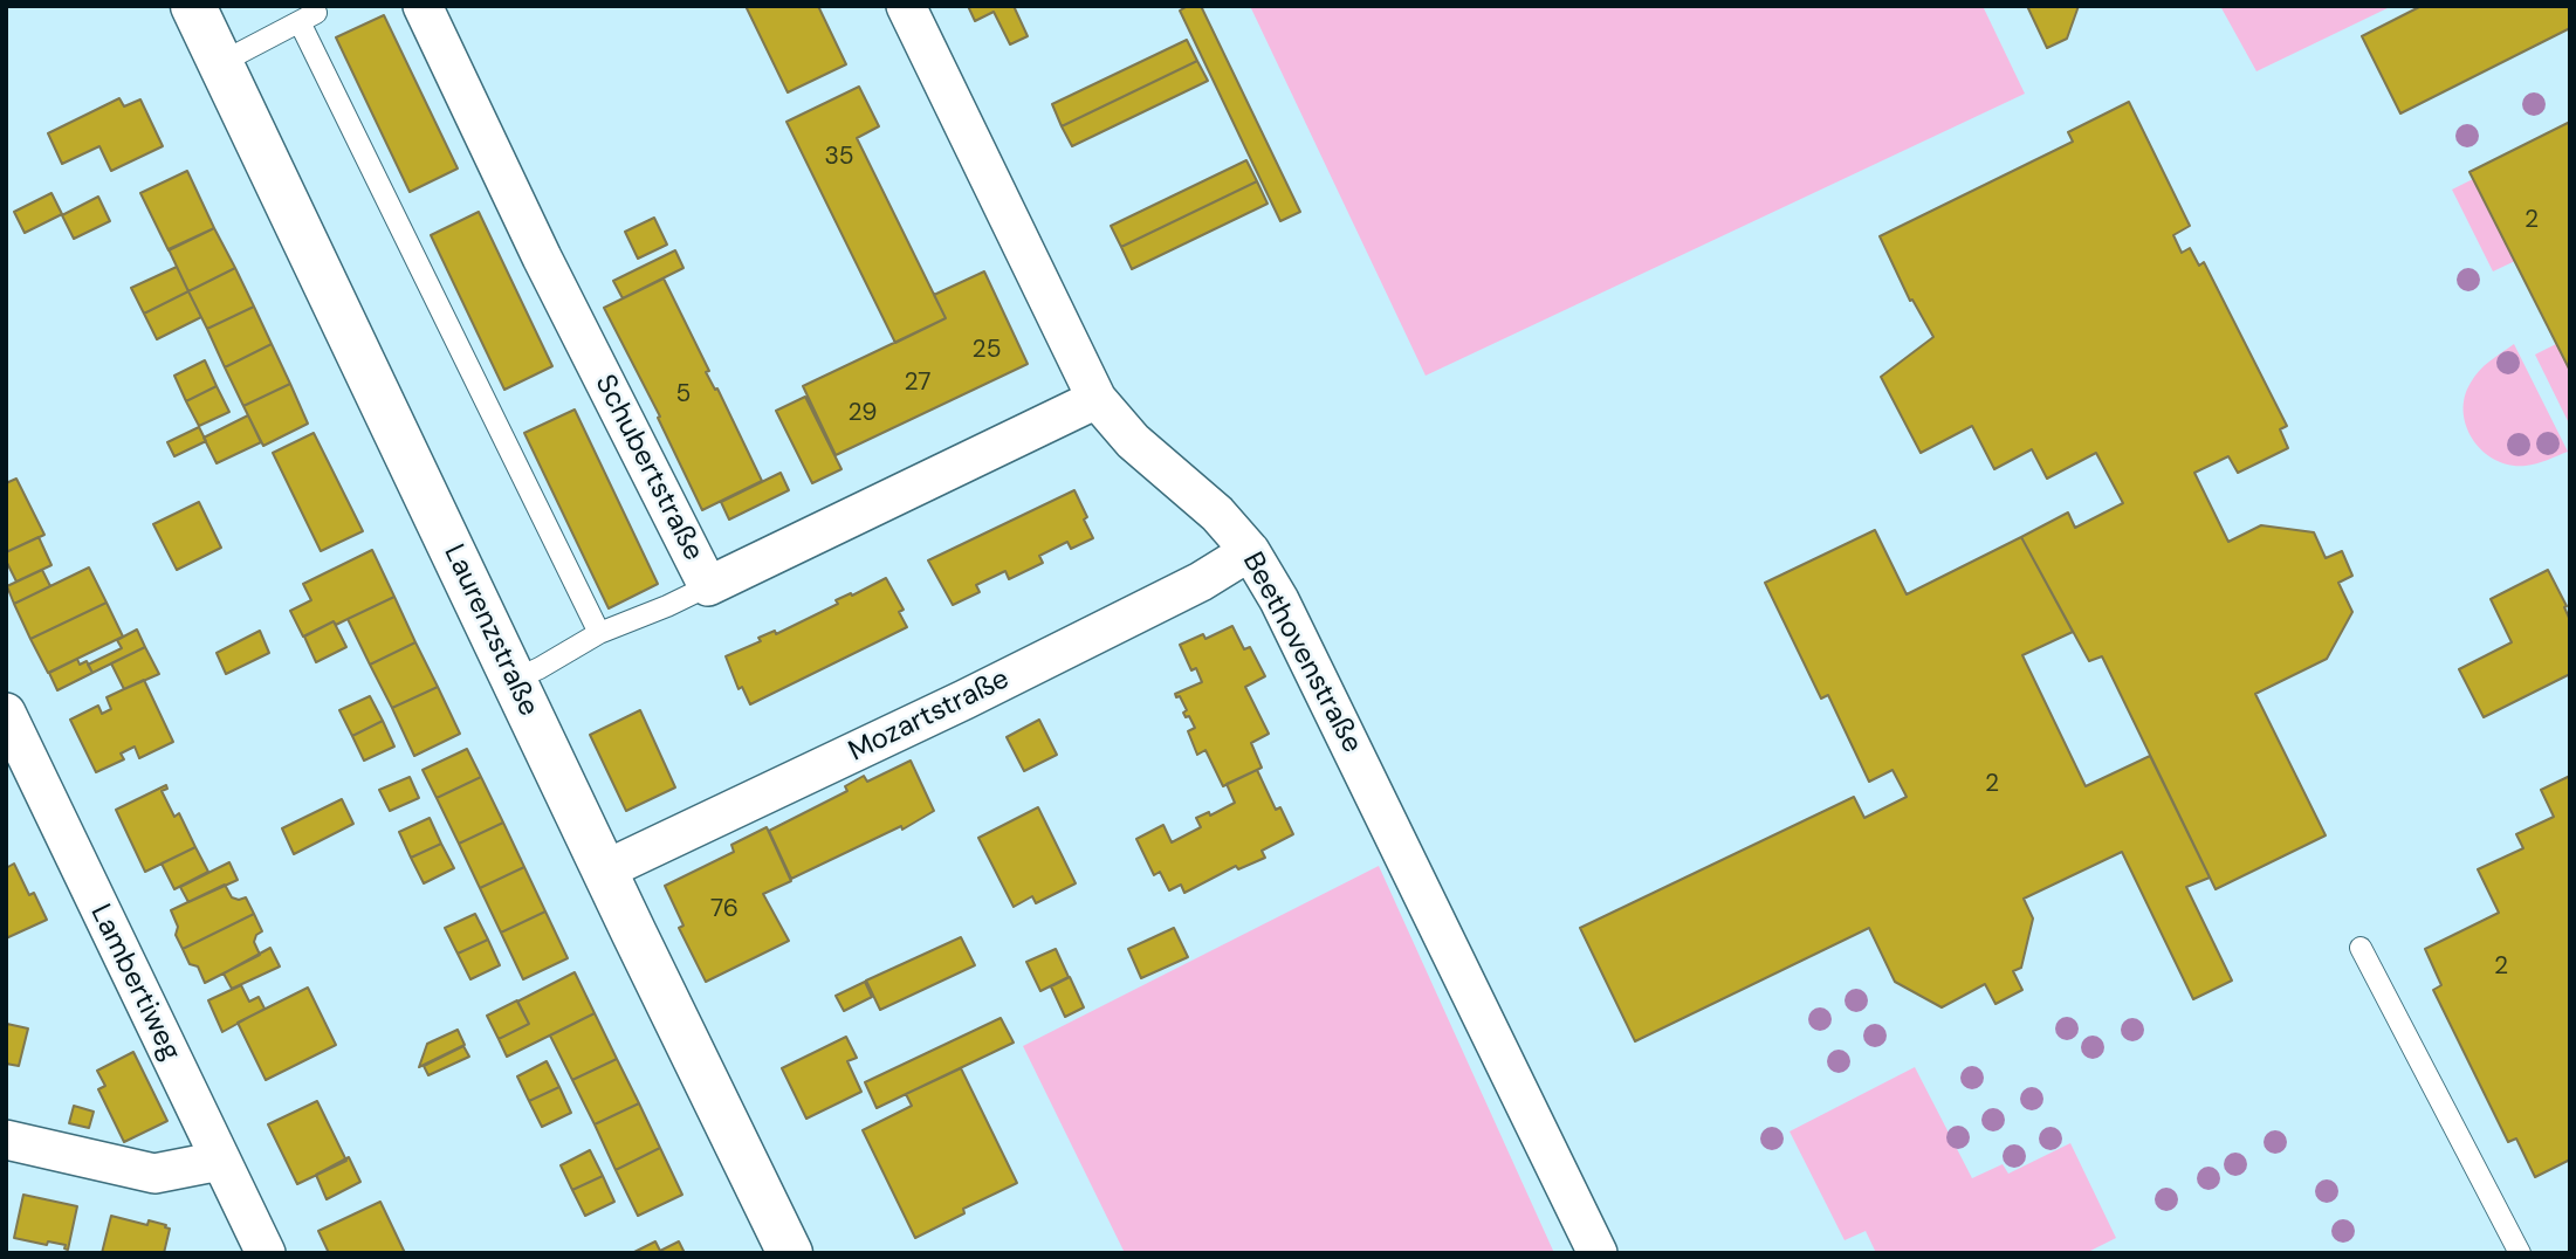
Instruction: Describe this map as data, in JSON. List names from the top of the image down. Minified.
{"streets":{"street":["Schubertstraße","Laurenzstraße","Beethovenstraße","Mozartstraße","Lambertiweg"]},"crossings":[["Schubertstraße","Beethovenstraße"],["Laurenzstraße","Mozartstraße"],["Beethovenstraße","Mozartstraße"]],"house_numbers":["35","2","25","27","5","29","2","76","2"]}
